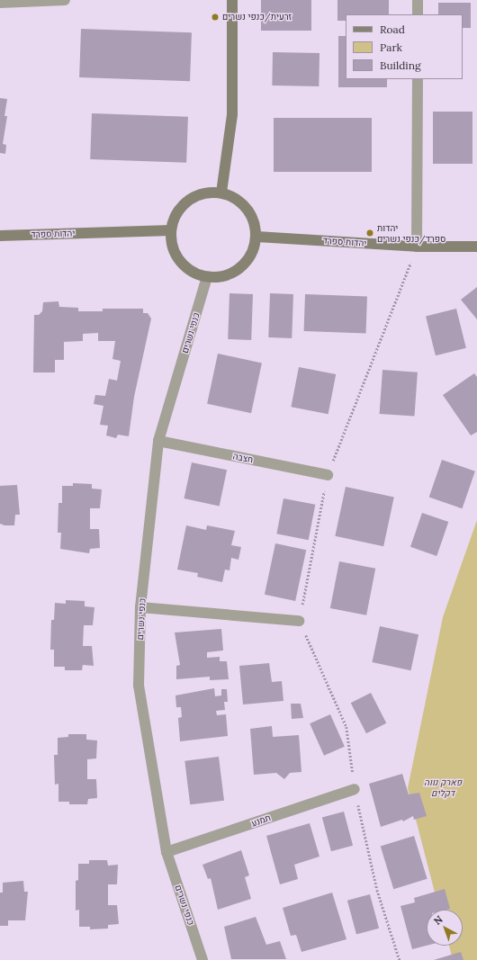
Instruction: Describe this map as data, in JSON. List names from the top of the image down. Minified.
{"streets":{"street":["יהדות ספרד","כנפי נשרים","חצבה","תמנע"]},"crossings":[["יהדות ספרד","כנפי נשרים"],["כנפי נשרים","חצבה"],["כנפי נשרים","תמנע"]],"parks":["פארק נווה דקלים"],"places":["זרעית/כנפי נשרים","יהדות ספרד/כנפי נשרים"],"legend":["Road","Park","Building"],"north":"top left"}
